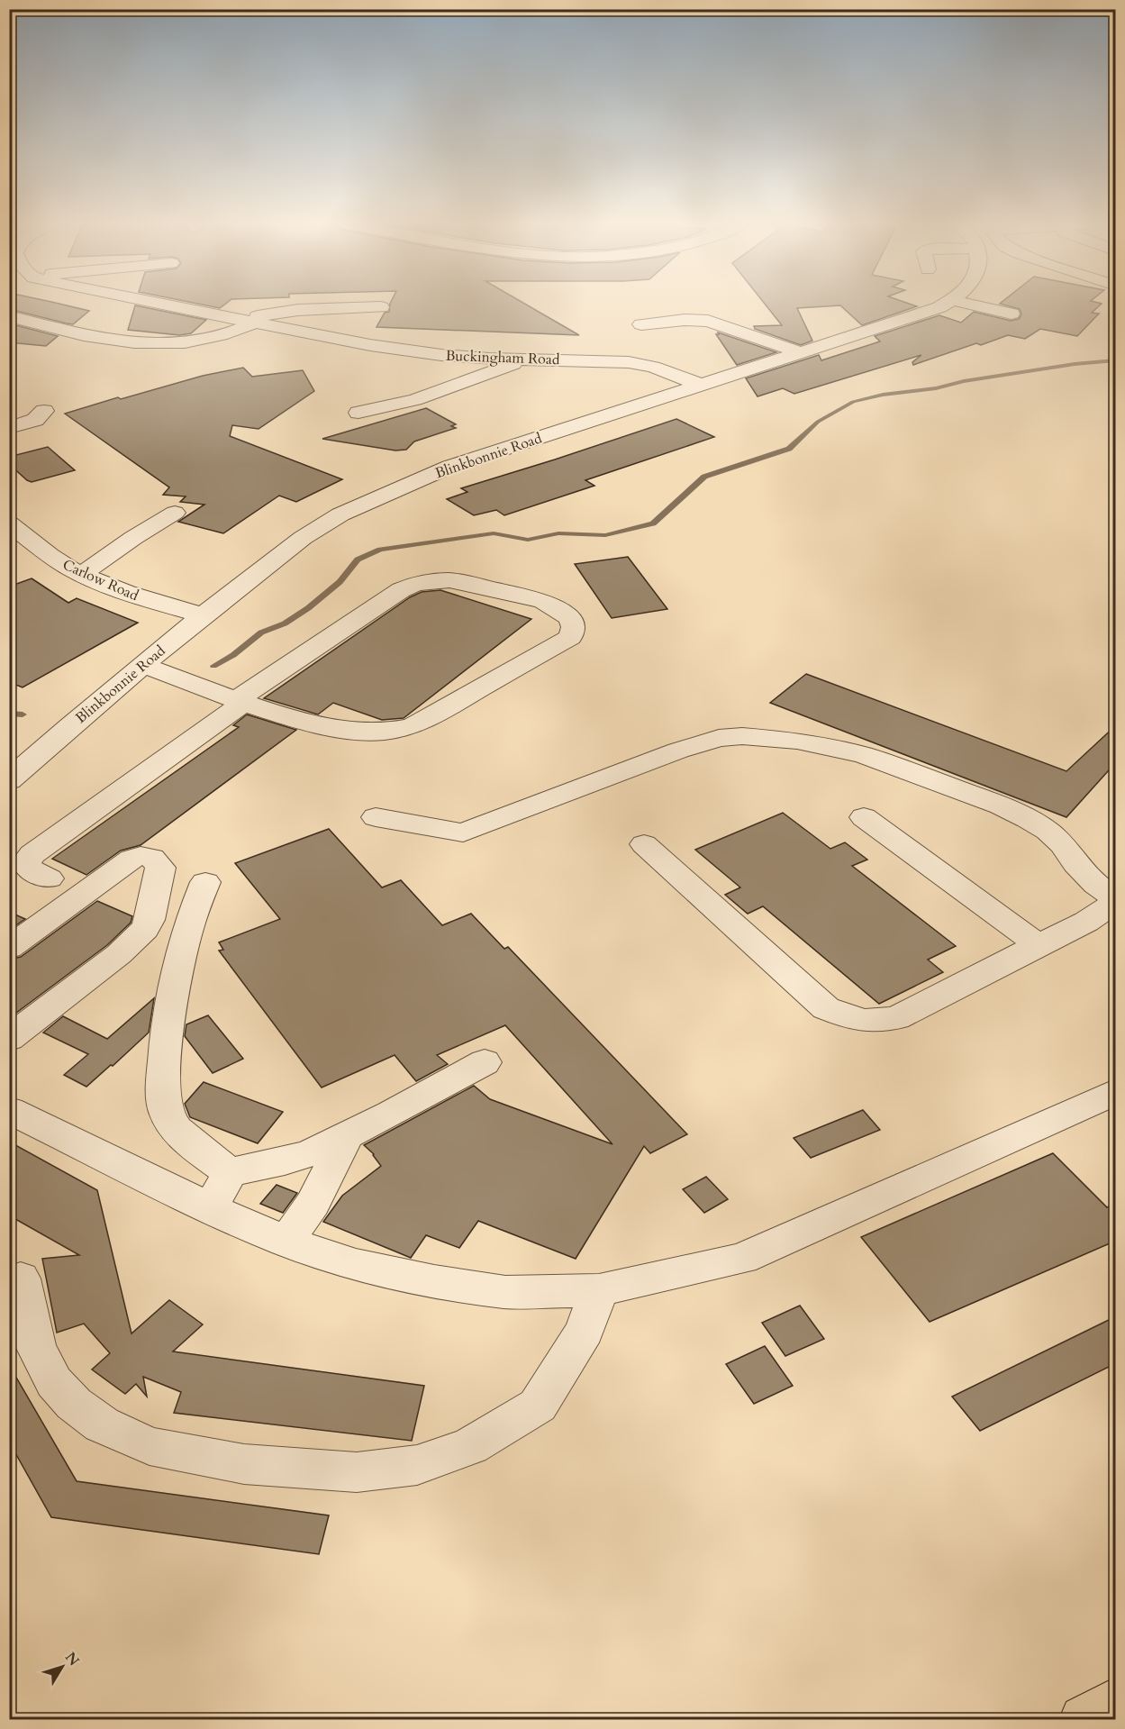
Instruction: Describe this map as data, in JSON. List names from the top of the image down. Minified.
{"streets":{"street":["Buckingham Road","Blinkbonnie Road","Carlow Road"]},"crossings":[["Buckingham Road","Blinkbonnie Road"],["Blinkbonnie Road","Carlow Road"]],"north":"top right"}
